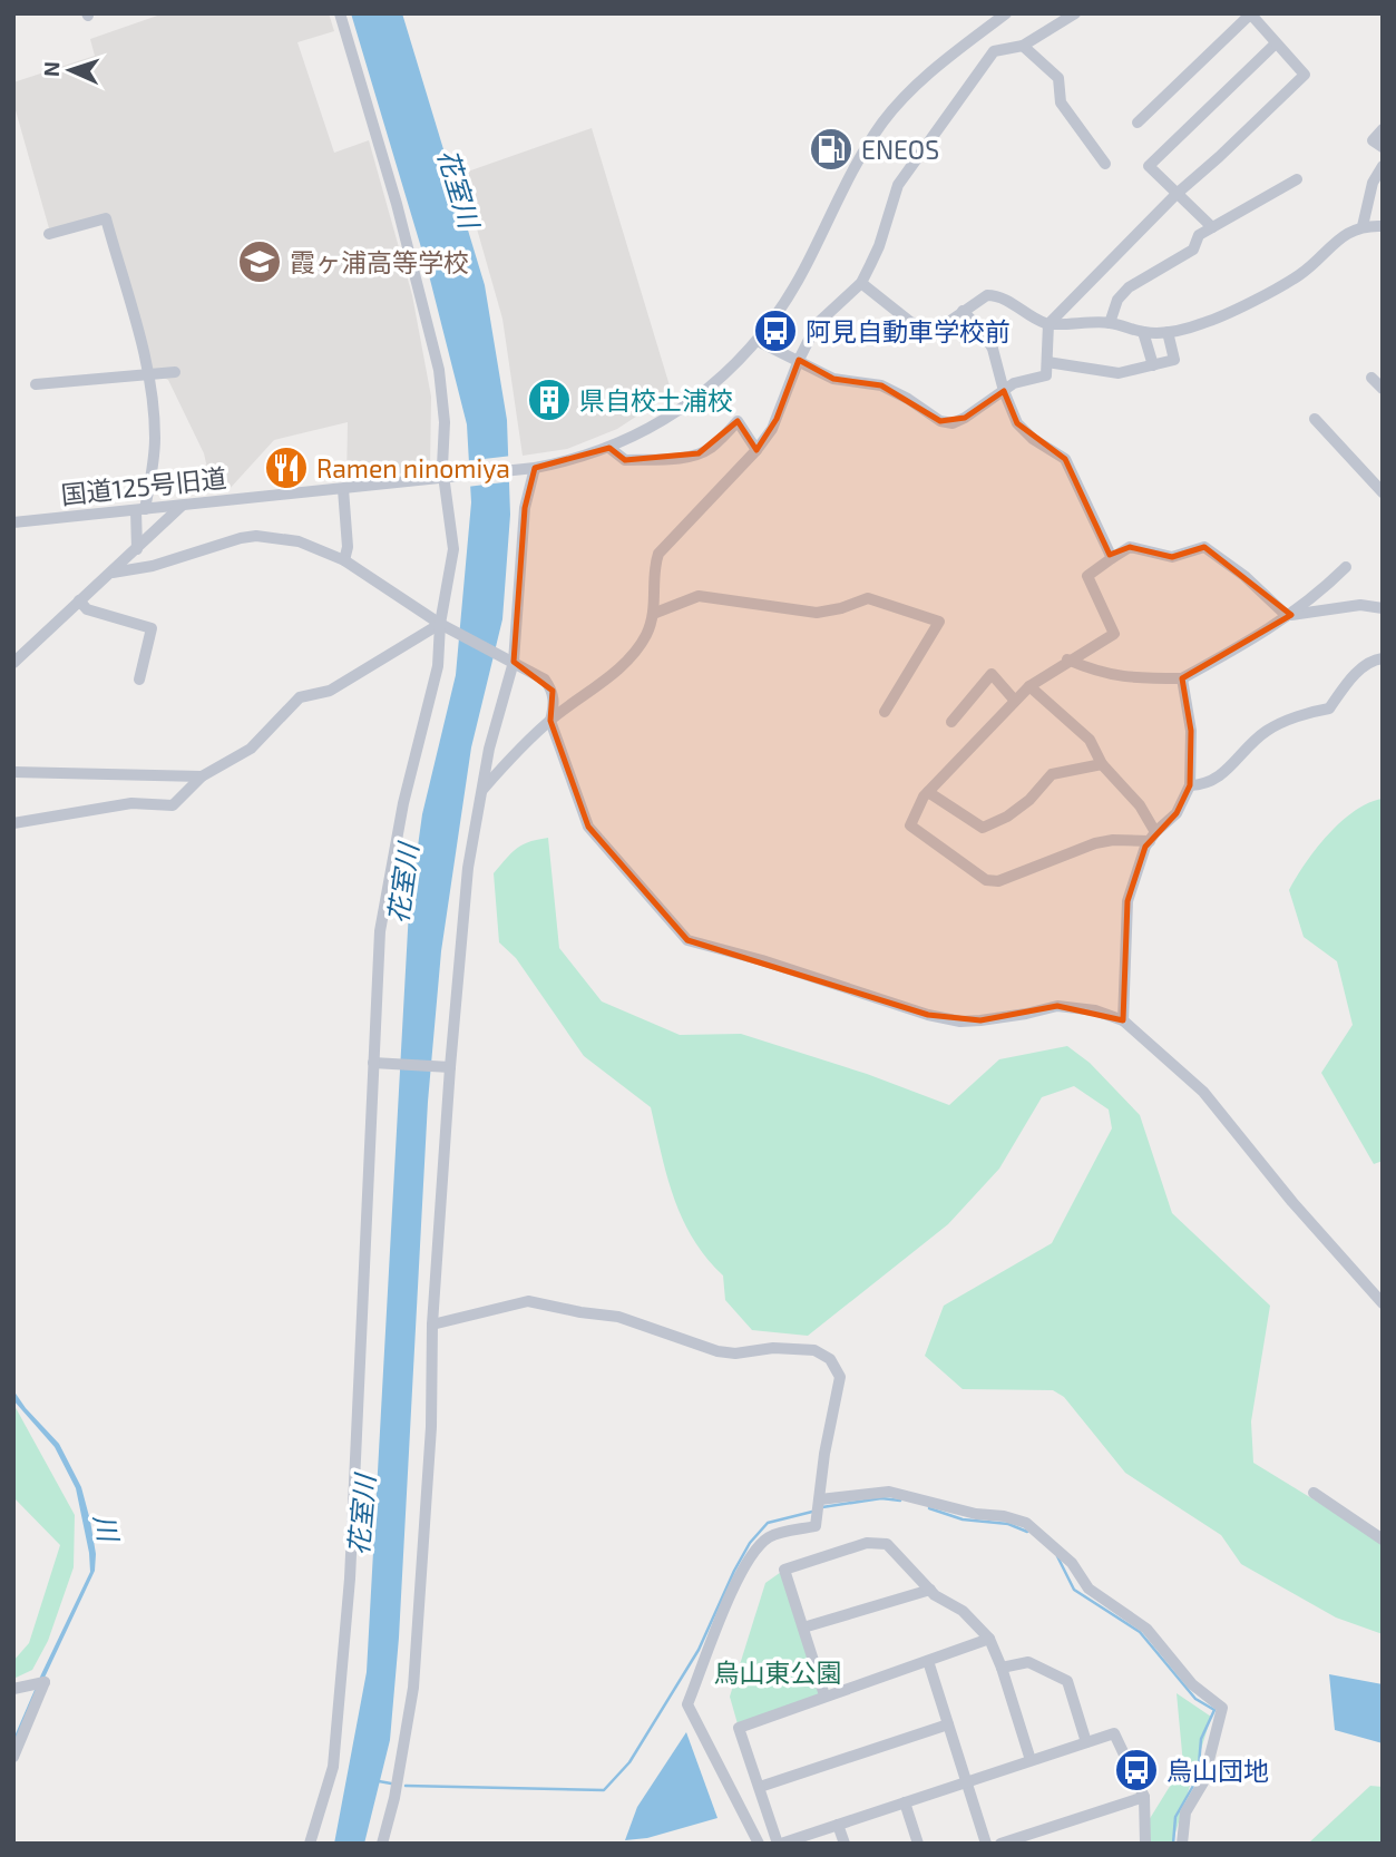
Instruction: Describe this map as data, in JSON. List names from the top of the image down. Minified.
{"streets":{"street":["国道125号旧道"]},"water":["花室川","川"],"parks":["烏山東公園"],"places":{"fuel station":["ENEOS"],"school or university":["霞ヶ浦高等学校"],"bus stop":["阿見自動車学校前","烏山団地"],"building":["県自校土浦校"],"restaurant":["Ramen ninomiya"]},"north":"left"}
